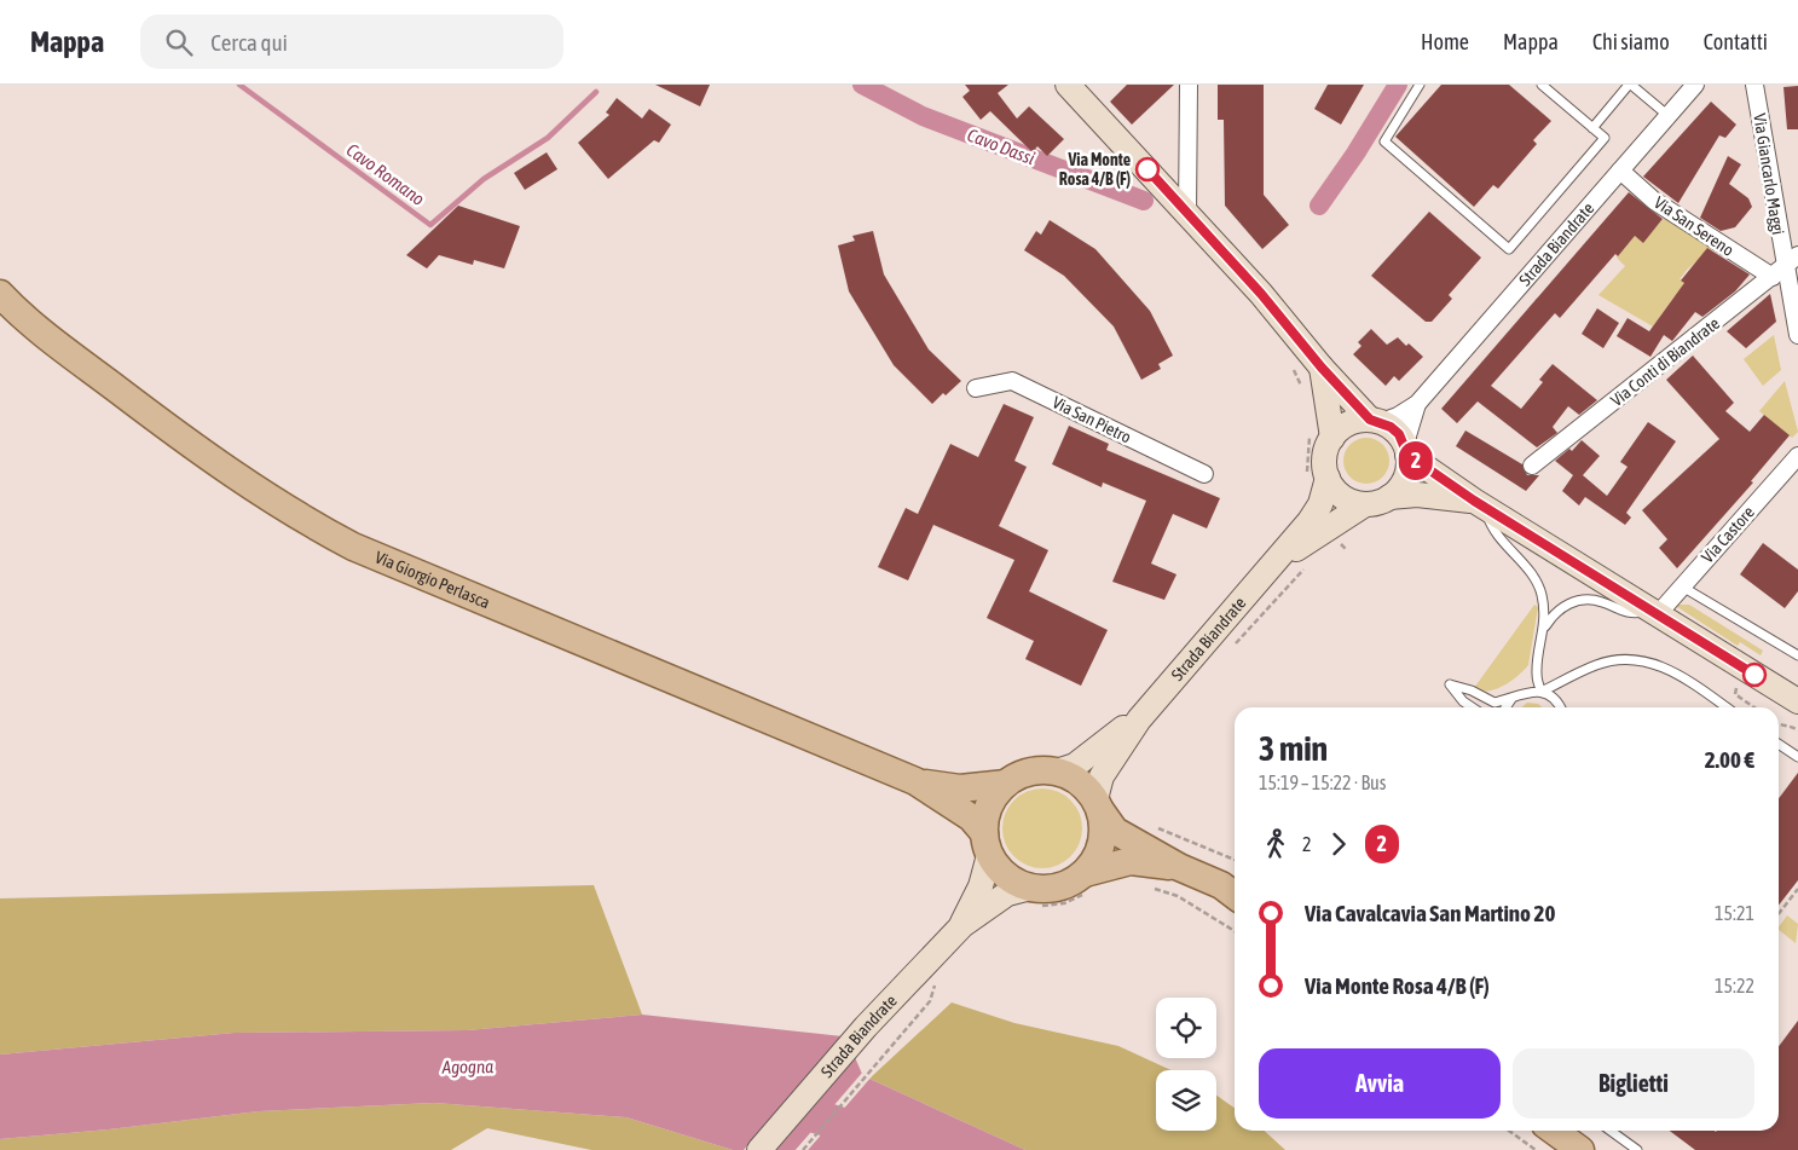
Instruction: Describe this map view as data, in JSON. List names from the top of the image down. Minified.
{"streets":{"main road":["Strada Biandrate","Via Giorgio Perlasca"],"street":["Via Giancarlo Maggi","Via San Sereno","Via Conti di Biandrate","Via San Pietro","Via Castore"]},"crossings":[["Via Giancarlo Maggi","Via San Sereno"],["Via Giancarlo Maggi","Via Conti di Biandrate"],["Via San Sereno","Strada Biandrate"],["Via San Sereno","Via Conti di Biandrate"],["Strada Biandrate","Via Giorgio Perlasca"]],"water":["Cavo Dassi","Cavo Romano","Agogna"],"places":["Via Monte Rosa 4/B (F)"],"lines":["bus line 2"],"page":{"header":"Mappa","search":"Cerca qui","nav":["Home","Mappa","Chi siamo","Contatti"],"on_map":"2","heading":["3 min","15:19 – 15:22 · Bus","2.00 €"],"legs":["2","2"],"list":[{"name":"Via Cavalcavia San Martino 20","value":"15:21"},{"name":"Via Monte Rosa 4/B (F)","value":"15:22"}],"buttons":["Avvia","Biglietti"]}}
